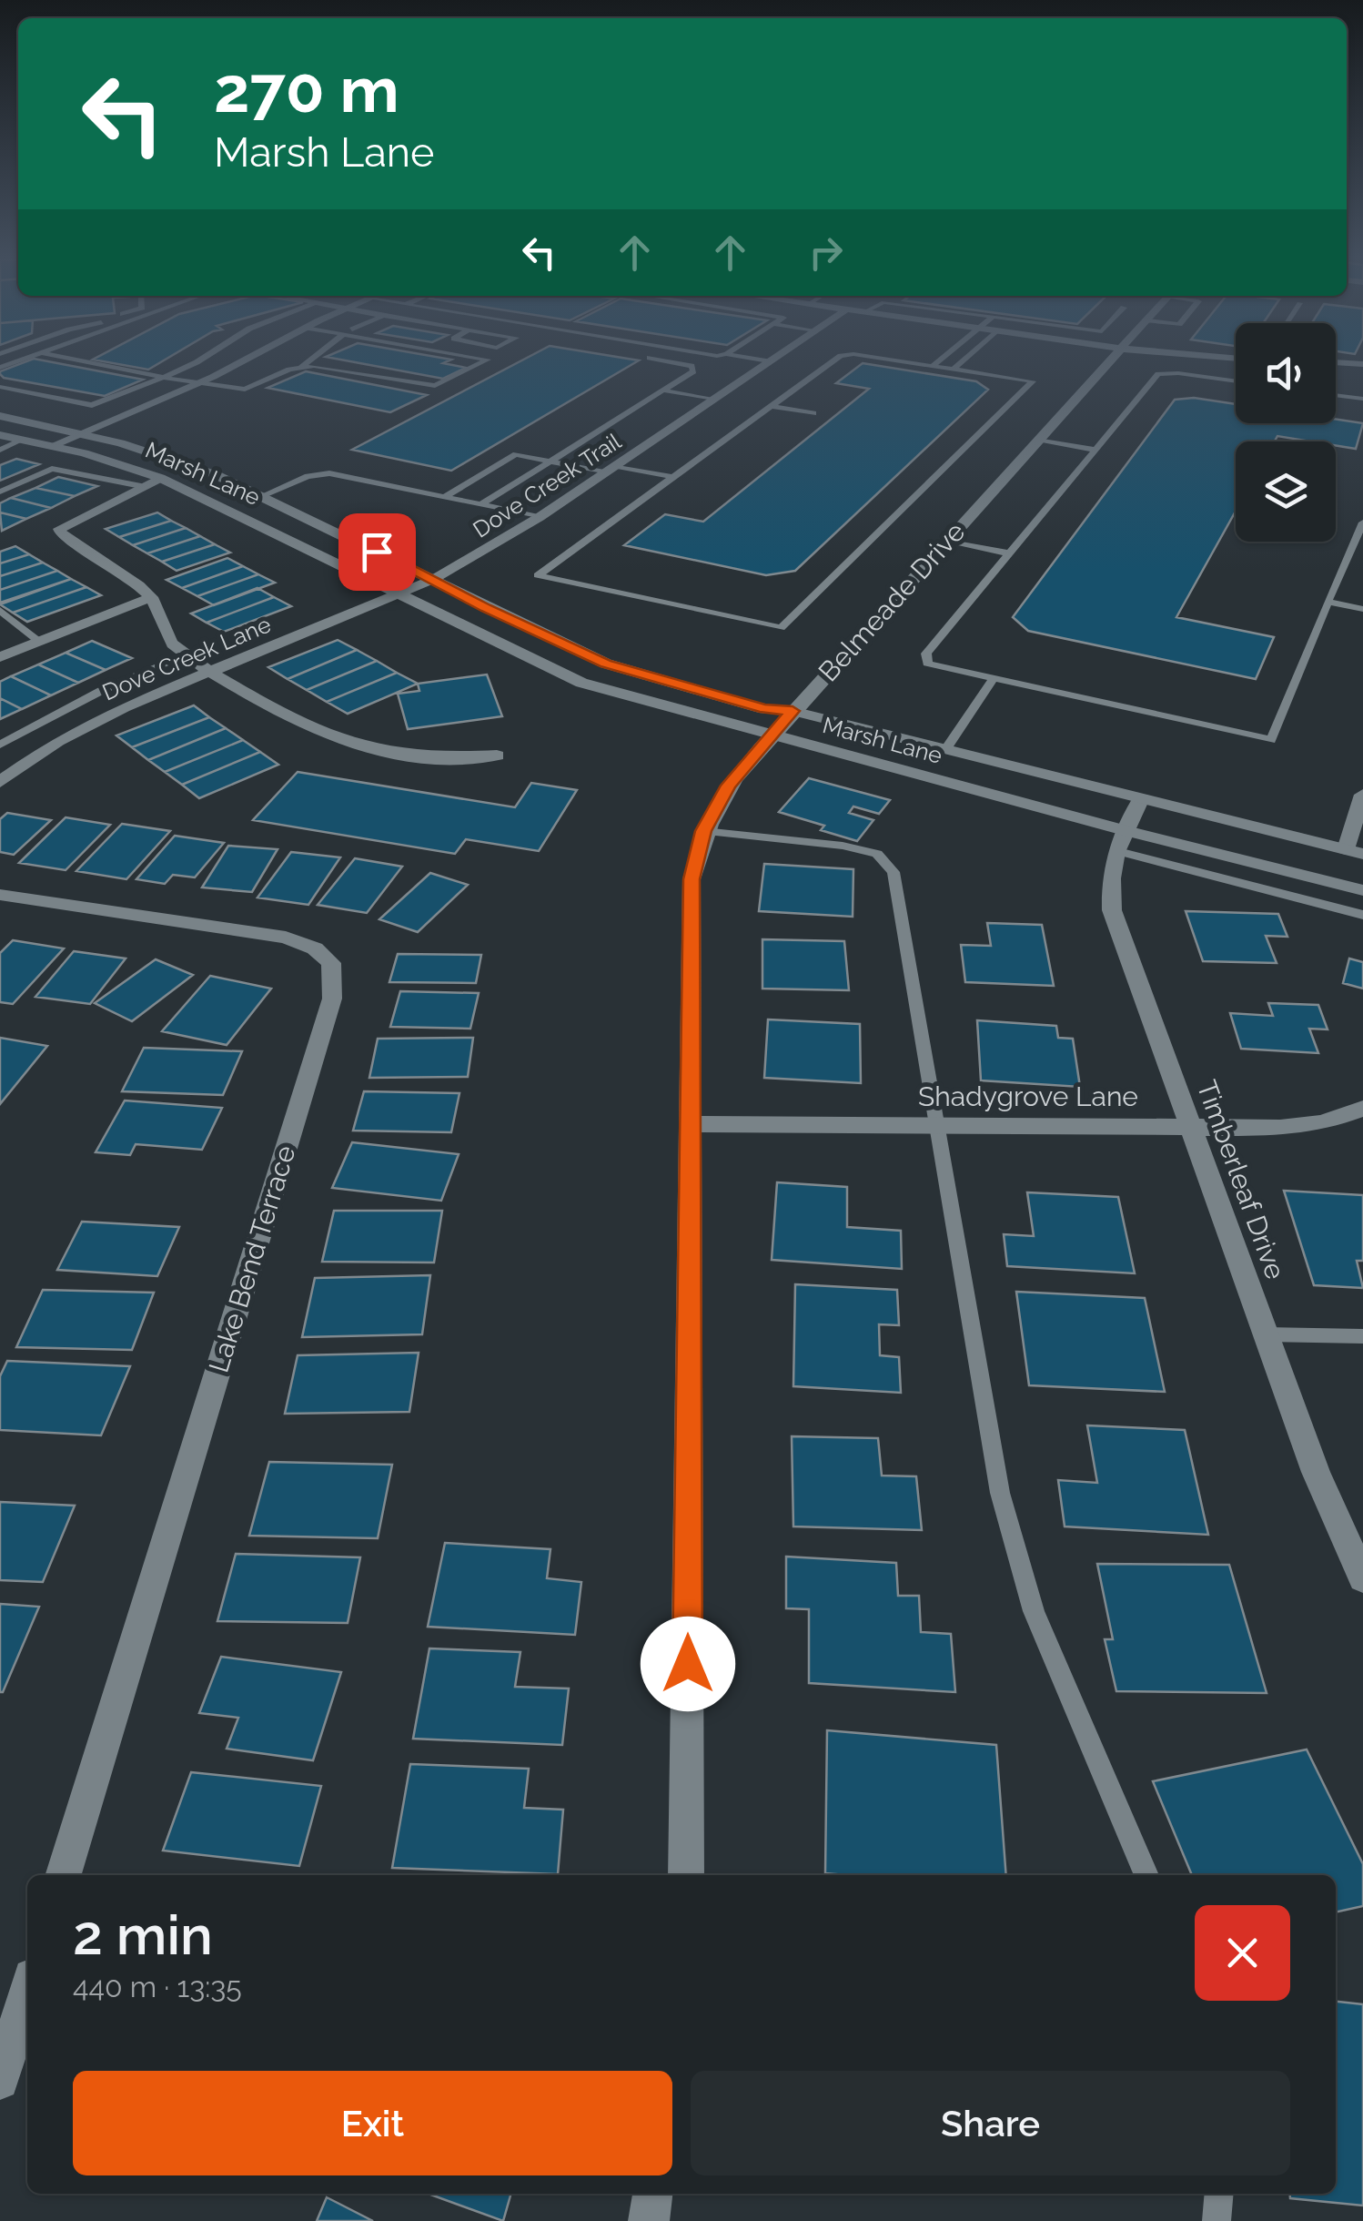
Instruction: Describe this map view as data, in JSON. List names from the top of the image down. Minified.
{"streets":{"street":["Marsh Lane","Dove Creek Trail","Belmeade Drive","Dove Creek Lane","Shadygrove Lane","Timberleaf Drive","Lake Bend Terrace"]},"crossings":[["Marsh Lane","Dove Creek Trail"],["Marsh Lane","Belmeade Drive"],["Marsh Lane","Dove Creek Lane"],["Marsh Lane","Timberleaf Drive"],["Dove Creek Trail","Dove Creek Lane"],["Belmeade Drive","Shadygrove Lane"],["Shadygrove Lane","Timberleaf Drive"]],"page":{"turn":["270 m","Marsh Lane"],"heading":["2 min","440 m · 13:35"],"buttons":["Exit","Share"]}}
